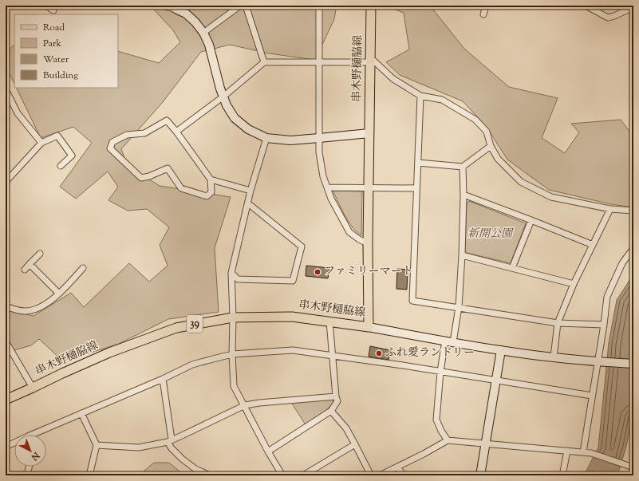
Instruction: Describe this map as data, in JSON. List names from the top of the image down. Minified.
{"streets":{"main road":["串木野樋脇線","39"]},"parks":["新開公園"],"places":["ファミリーマート","ふれ愛ランドリー"],"legend":["Road","Park","Water","Building"],"north":"bottom right"}
